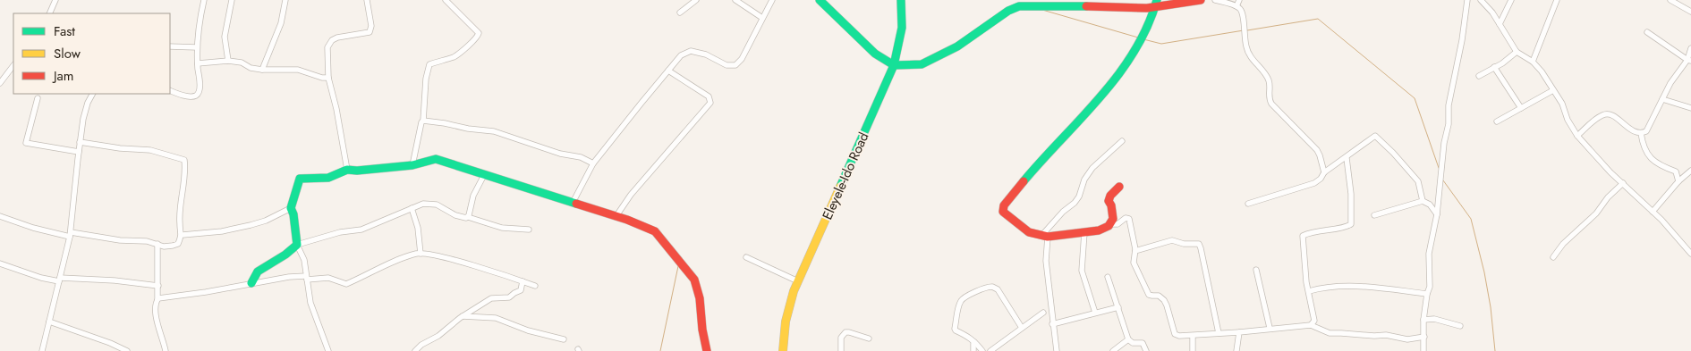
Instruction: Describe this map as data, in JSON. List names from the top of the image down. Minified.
{"streets":{"street":["Eleyele-Ido Road"]},"legend":["Fast","Slow","Jam"]}
